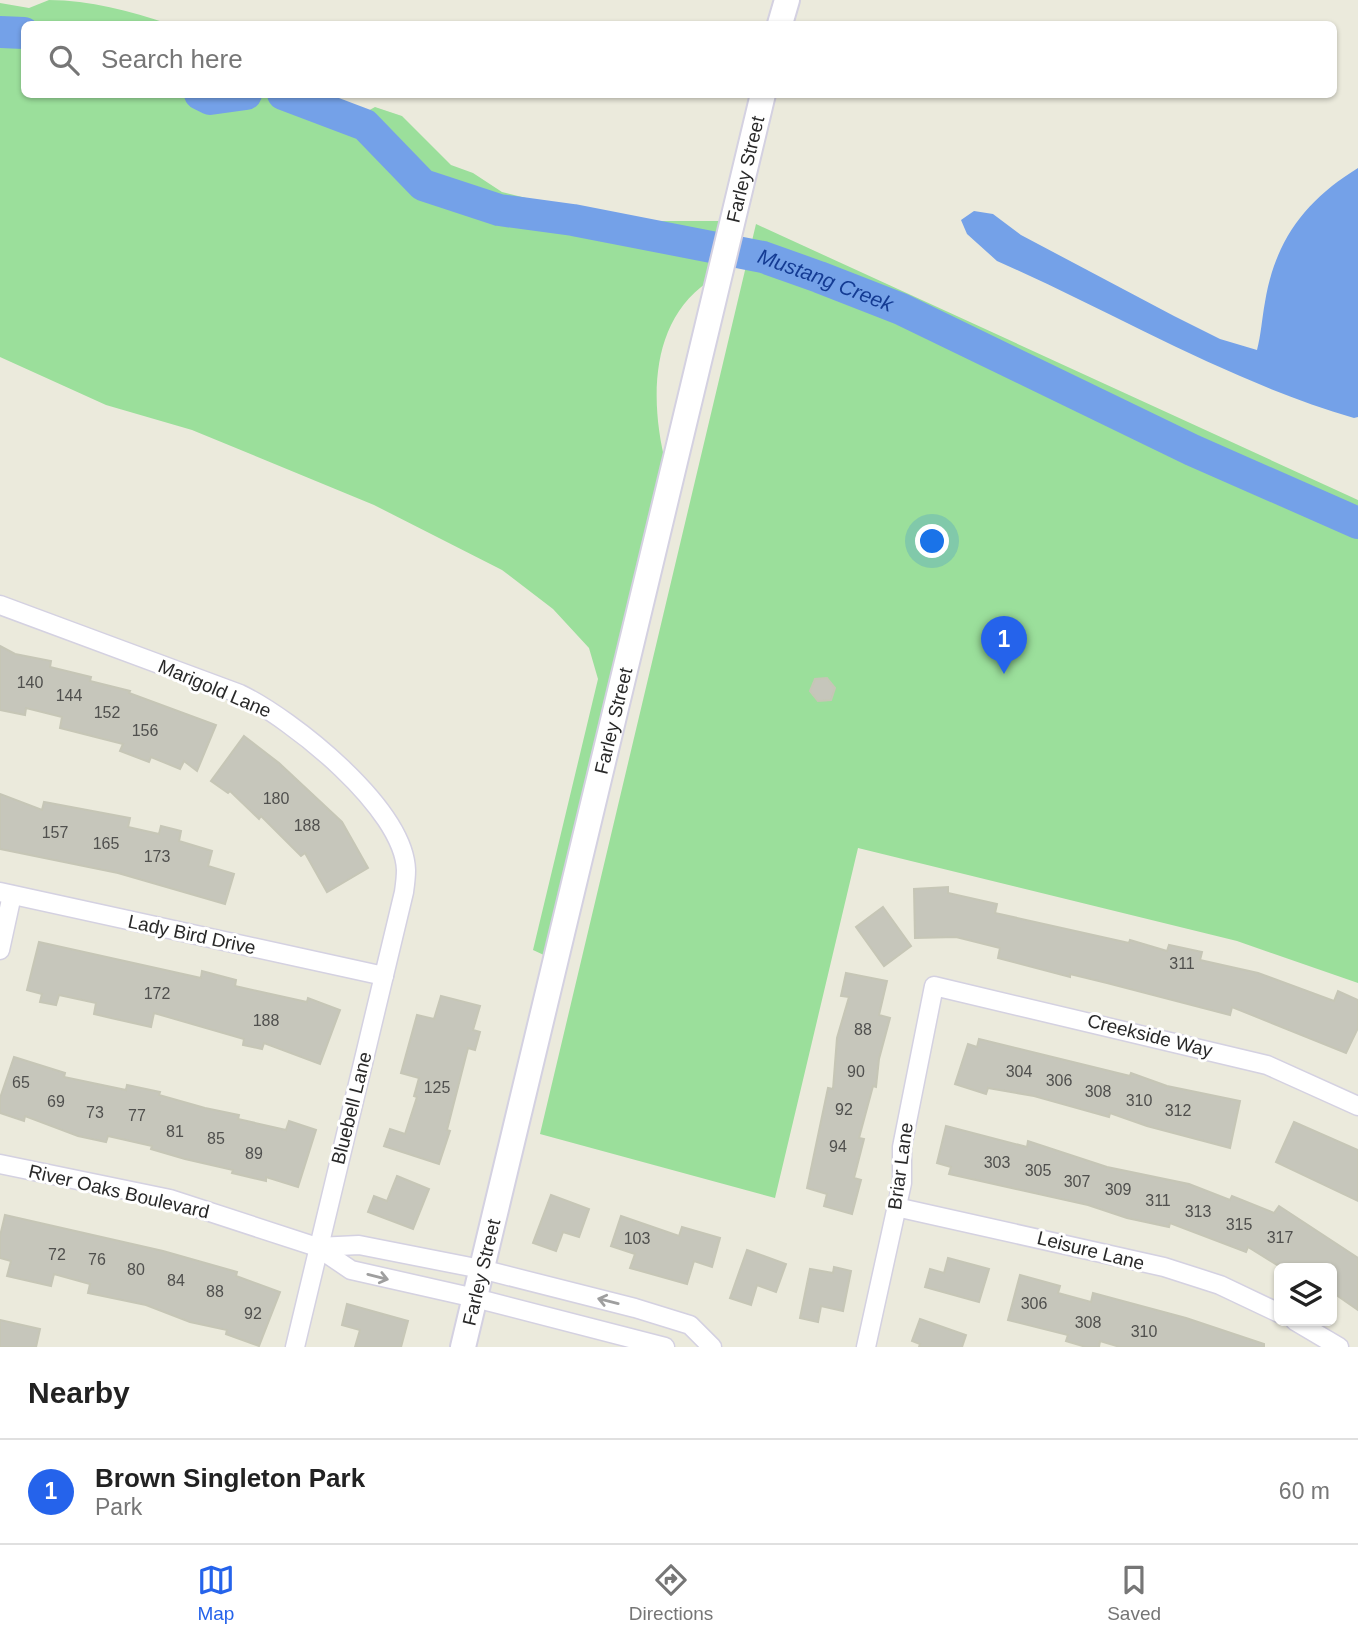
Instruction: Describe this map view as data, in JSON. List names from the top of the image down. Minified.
{"streets":{"street":["Farley Street","Marigold Lane","Lady Bird Drive","Creekside Way","Bluebell Lane","Briar Lane","River Oaks Boulevard","Leisure Lane"]},"crossings":[["Farley Street","River Oaks Boulevard"],["Marigold Lane","Bluebell Lane"],["Lady Bird Drive","Bluebell Lane"],["Creekside Way","Briar Lane"],["Bluebell Lane","River Oaks Boulevard"],["Briar Lane","Leisure Lane"]],"water":["Mustang Creek"],"house_numbers":["140","144","152","156","180","188","157","165","173","311","172","188","88","90","304","306","65","125","308","310","69","92","312","73","77","81","85","94","89","303","305","307","309","311","313","315","317","103","72","76","80","84","88","306","92","308","310"],"page":{"search":"Search here","pins":"1","heading":"Nearby","list":[{"mark":"1","name":"Brown Singleton Park","note":"Park","value":"60 m"}],"nav":["Map","Directions","Saved"]}}
